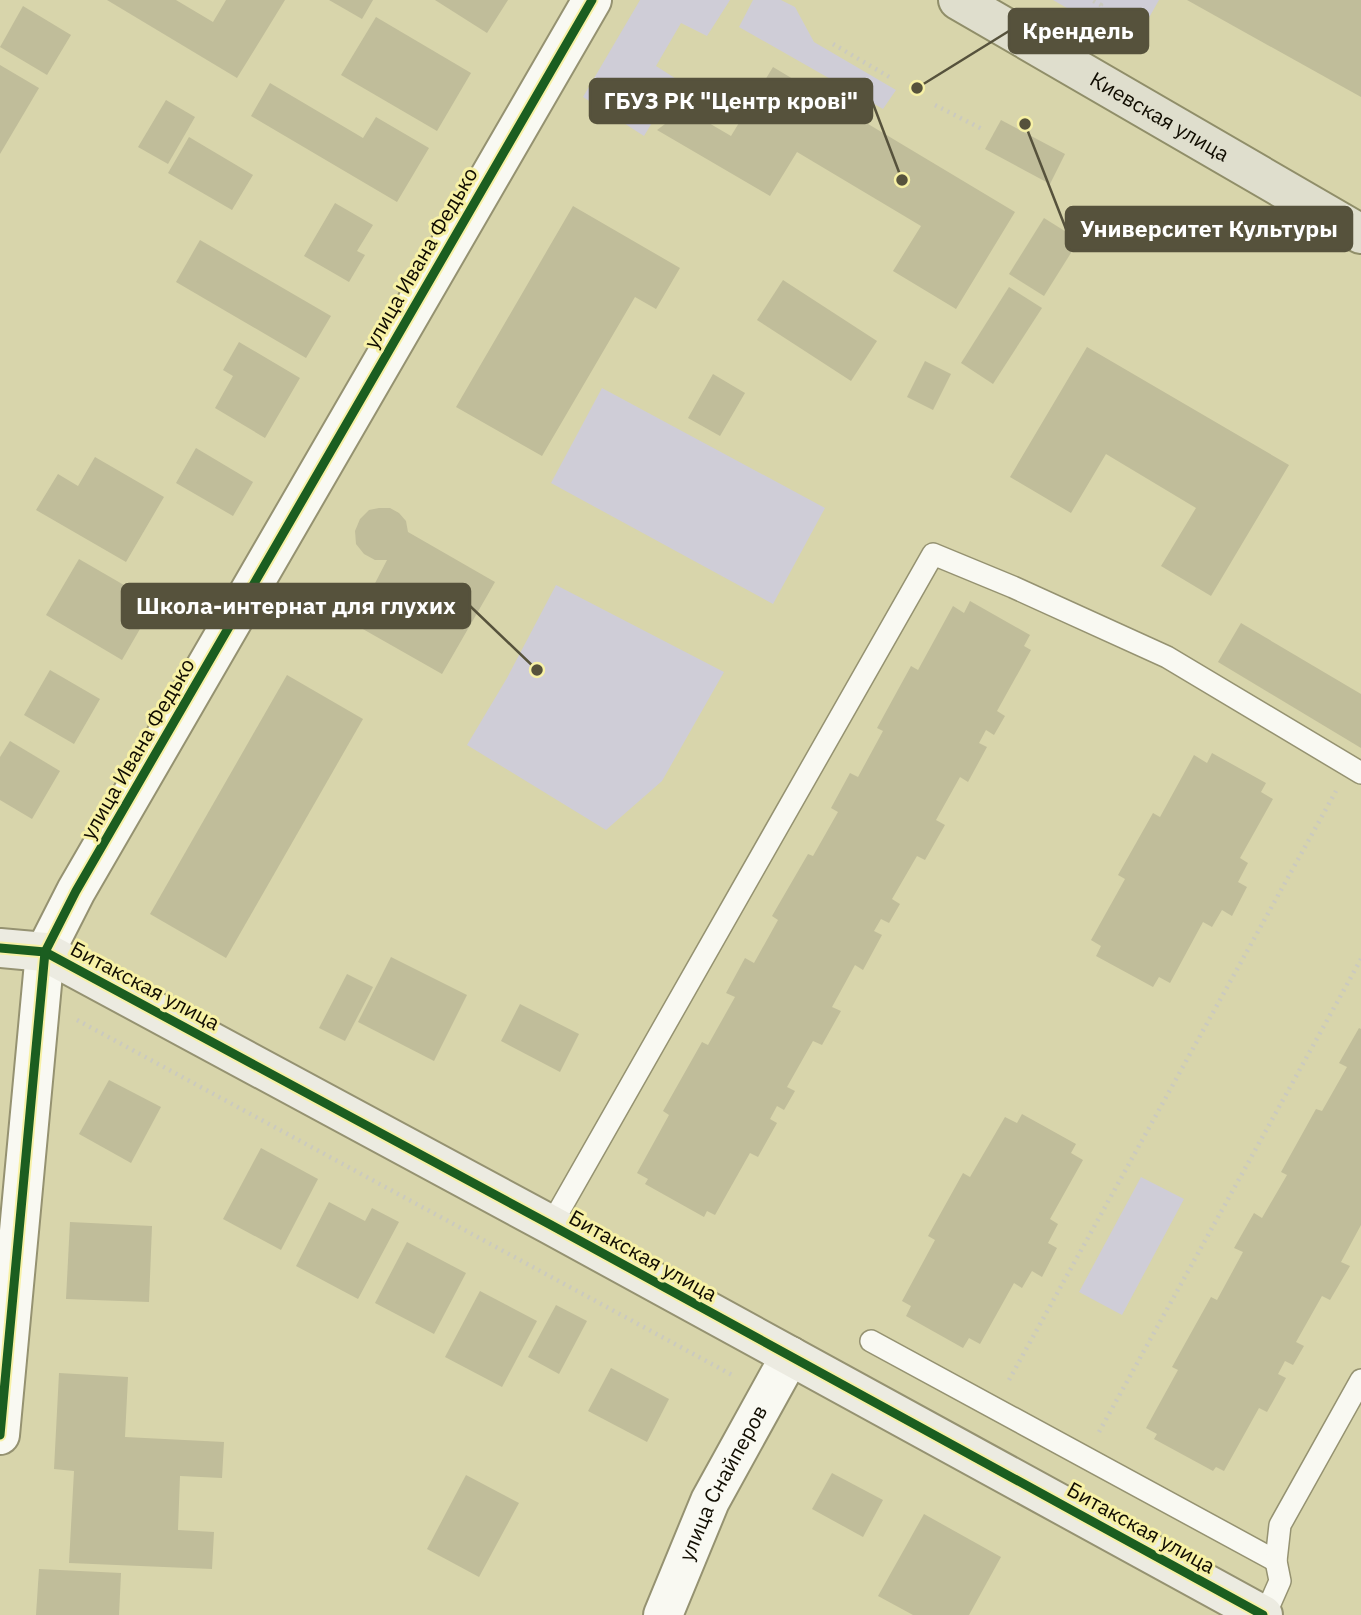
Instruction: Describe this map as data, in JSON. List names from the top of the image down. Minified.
{"streets":{"main road":["Киевская улица"],"street":["улица Ивана Федько","Битакская улица","улица Снайперов"]},"crossings":[["улица Ивана Федько","Битакская улица"],["Битакская улица","улица Снайперов"]],"places":["Крендель","Университет Культуры","ГБУЗ РК \"Центр крові\"","Школа-интернат для глухих"]}
